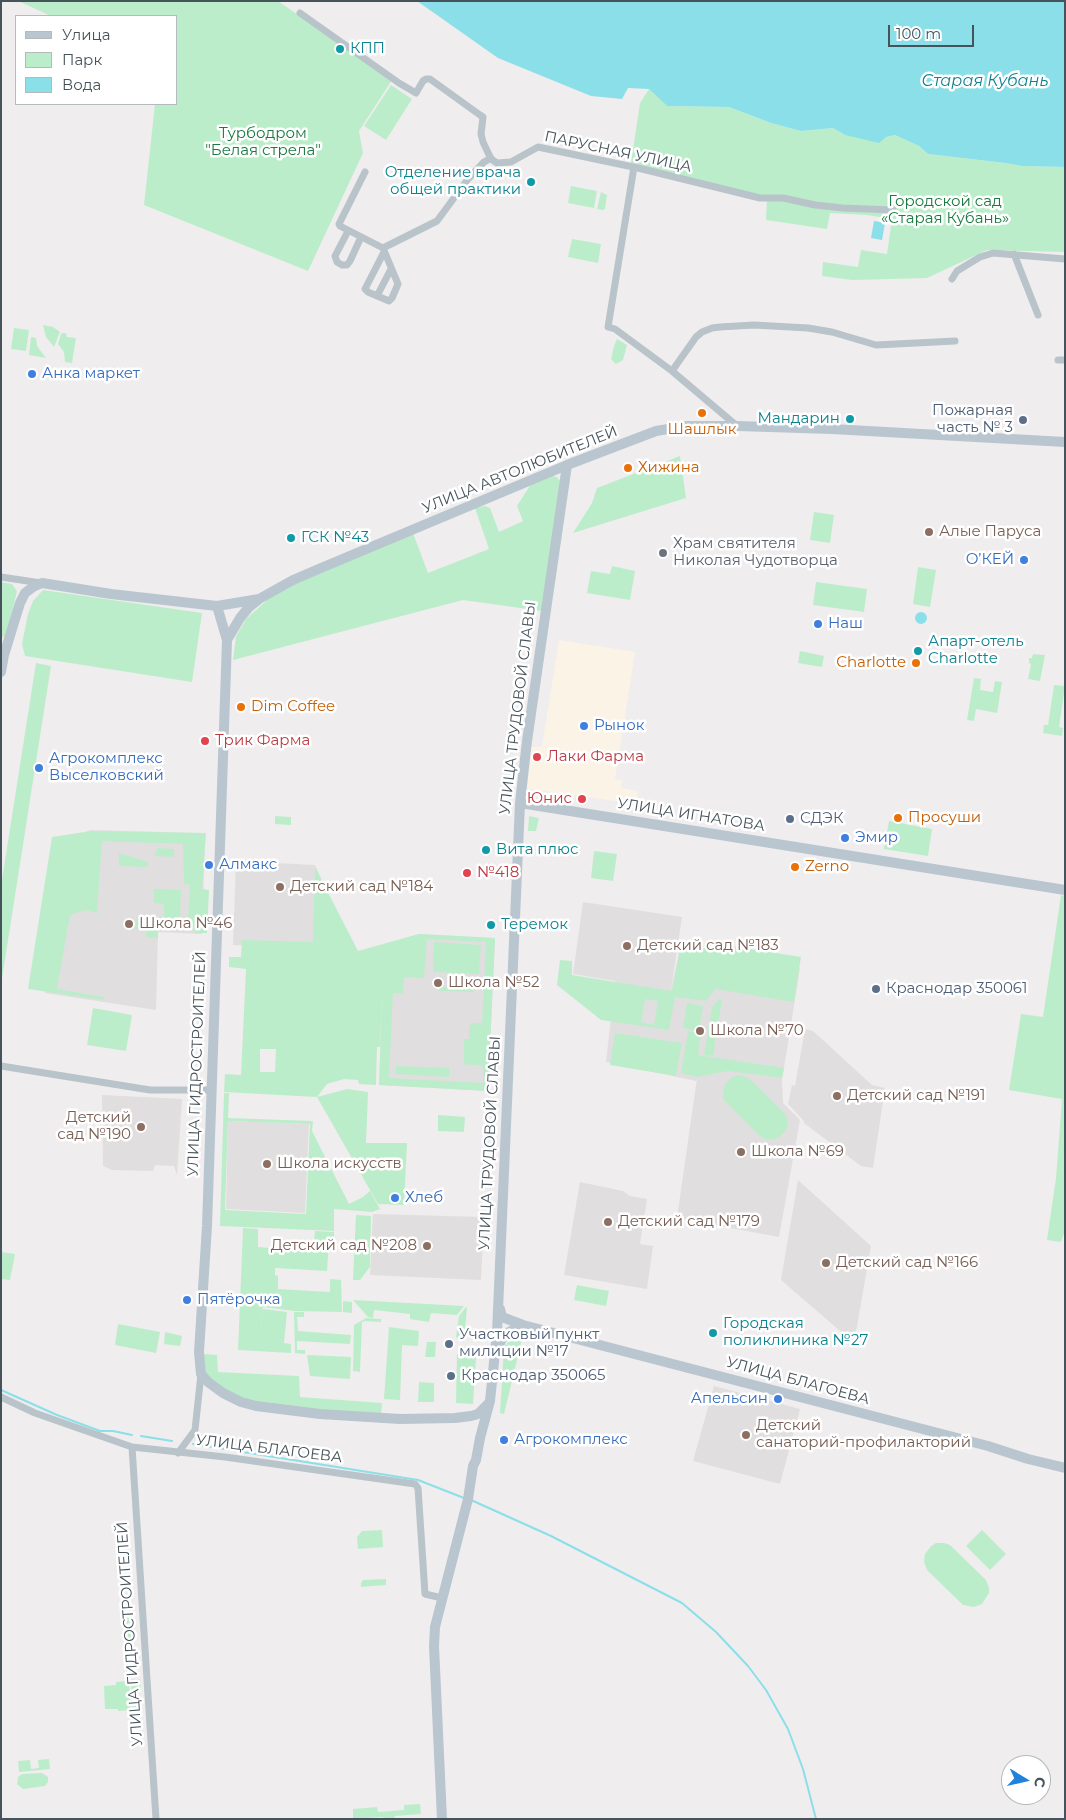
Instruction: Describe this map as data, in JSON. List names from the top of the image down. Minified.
{"streets":{"street":["ПАРУСНАЯ УЛИЦА","УЛИЦА АВТОЛЮБИТЕЛЕЙ","УЛИЦА ТРУДОВОЙ СЛАВЫ","УЛИЦА ИГНАТОВА","УЛИЦА ГИДРОСТРОИТЕЛЕЙ","УЛИЦА БЛАГОЕВА"]},"crossings":[["УЛИЦА АВТОЛЮБИТЕЛЕЙ","УЛИЦА ТРУДОВОЙ СЛАВЫ"],["УЛИЦА АВТОЛЮБИТЕЛЕЙ","УЛИЦА ГИДРОСТРОИТЕЛЕЙ"],["УЛИЦА ТРУДОВОЙ СЛАВЫ","УЛИЦА ИГНАТОВА"],["УЛИЦА ТРУДОВОЙ СЛАВЫ","УЛИЦА БЛАГОЕВА"],["УЛИЦА ГИДРОСТРОИТЕЛЕЙ","УЛИЦА БЛАГОЕВА"]],"water":["Старая Кубань"],"parks":["Турбодром \"Белая стрела\"","Городской сад «Старая Кубань»"],"places":["КПП","Отделение врача общей практики","Анка маркет","Шашлык","Мандарин","Пожарная часть № 3","Хижина","Алые Паруса","ГСК №43","Храм святителя Николая Чудотворца","О’КЕЙ","Наш","Апарт-отель Charlotte","Charlotte","Dim Coffee","Рынок","Трик Фарма","Лаки Фарма","Агрокомплекс Выселковский","Юнис","Просуши","СДЭК","Эмир","Вита плюс","Алмакс","Zerno","№418","Детский сад №184","Школа №46","Теремок","Детский сад №183","Школа №52","Краснодар 350061","Школа №70","Детский сад №191","Детский сад №190","Школа №69","Школа искусств","Хлеб","Детский сад №179","Детский сад №208","Детский сад №166","Пятёрочка","Городская поликлиника №27","Участковый пункт милиции №17","Краснодар 350065","Апельсин","Детский санаторий-профилакторий","Агрокомплекс"],"legend":["Улица","Парк","Вода"],"scale_bar":"100 m","north":"right"}
